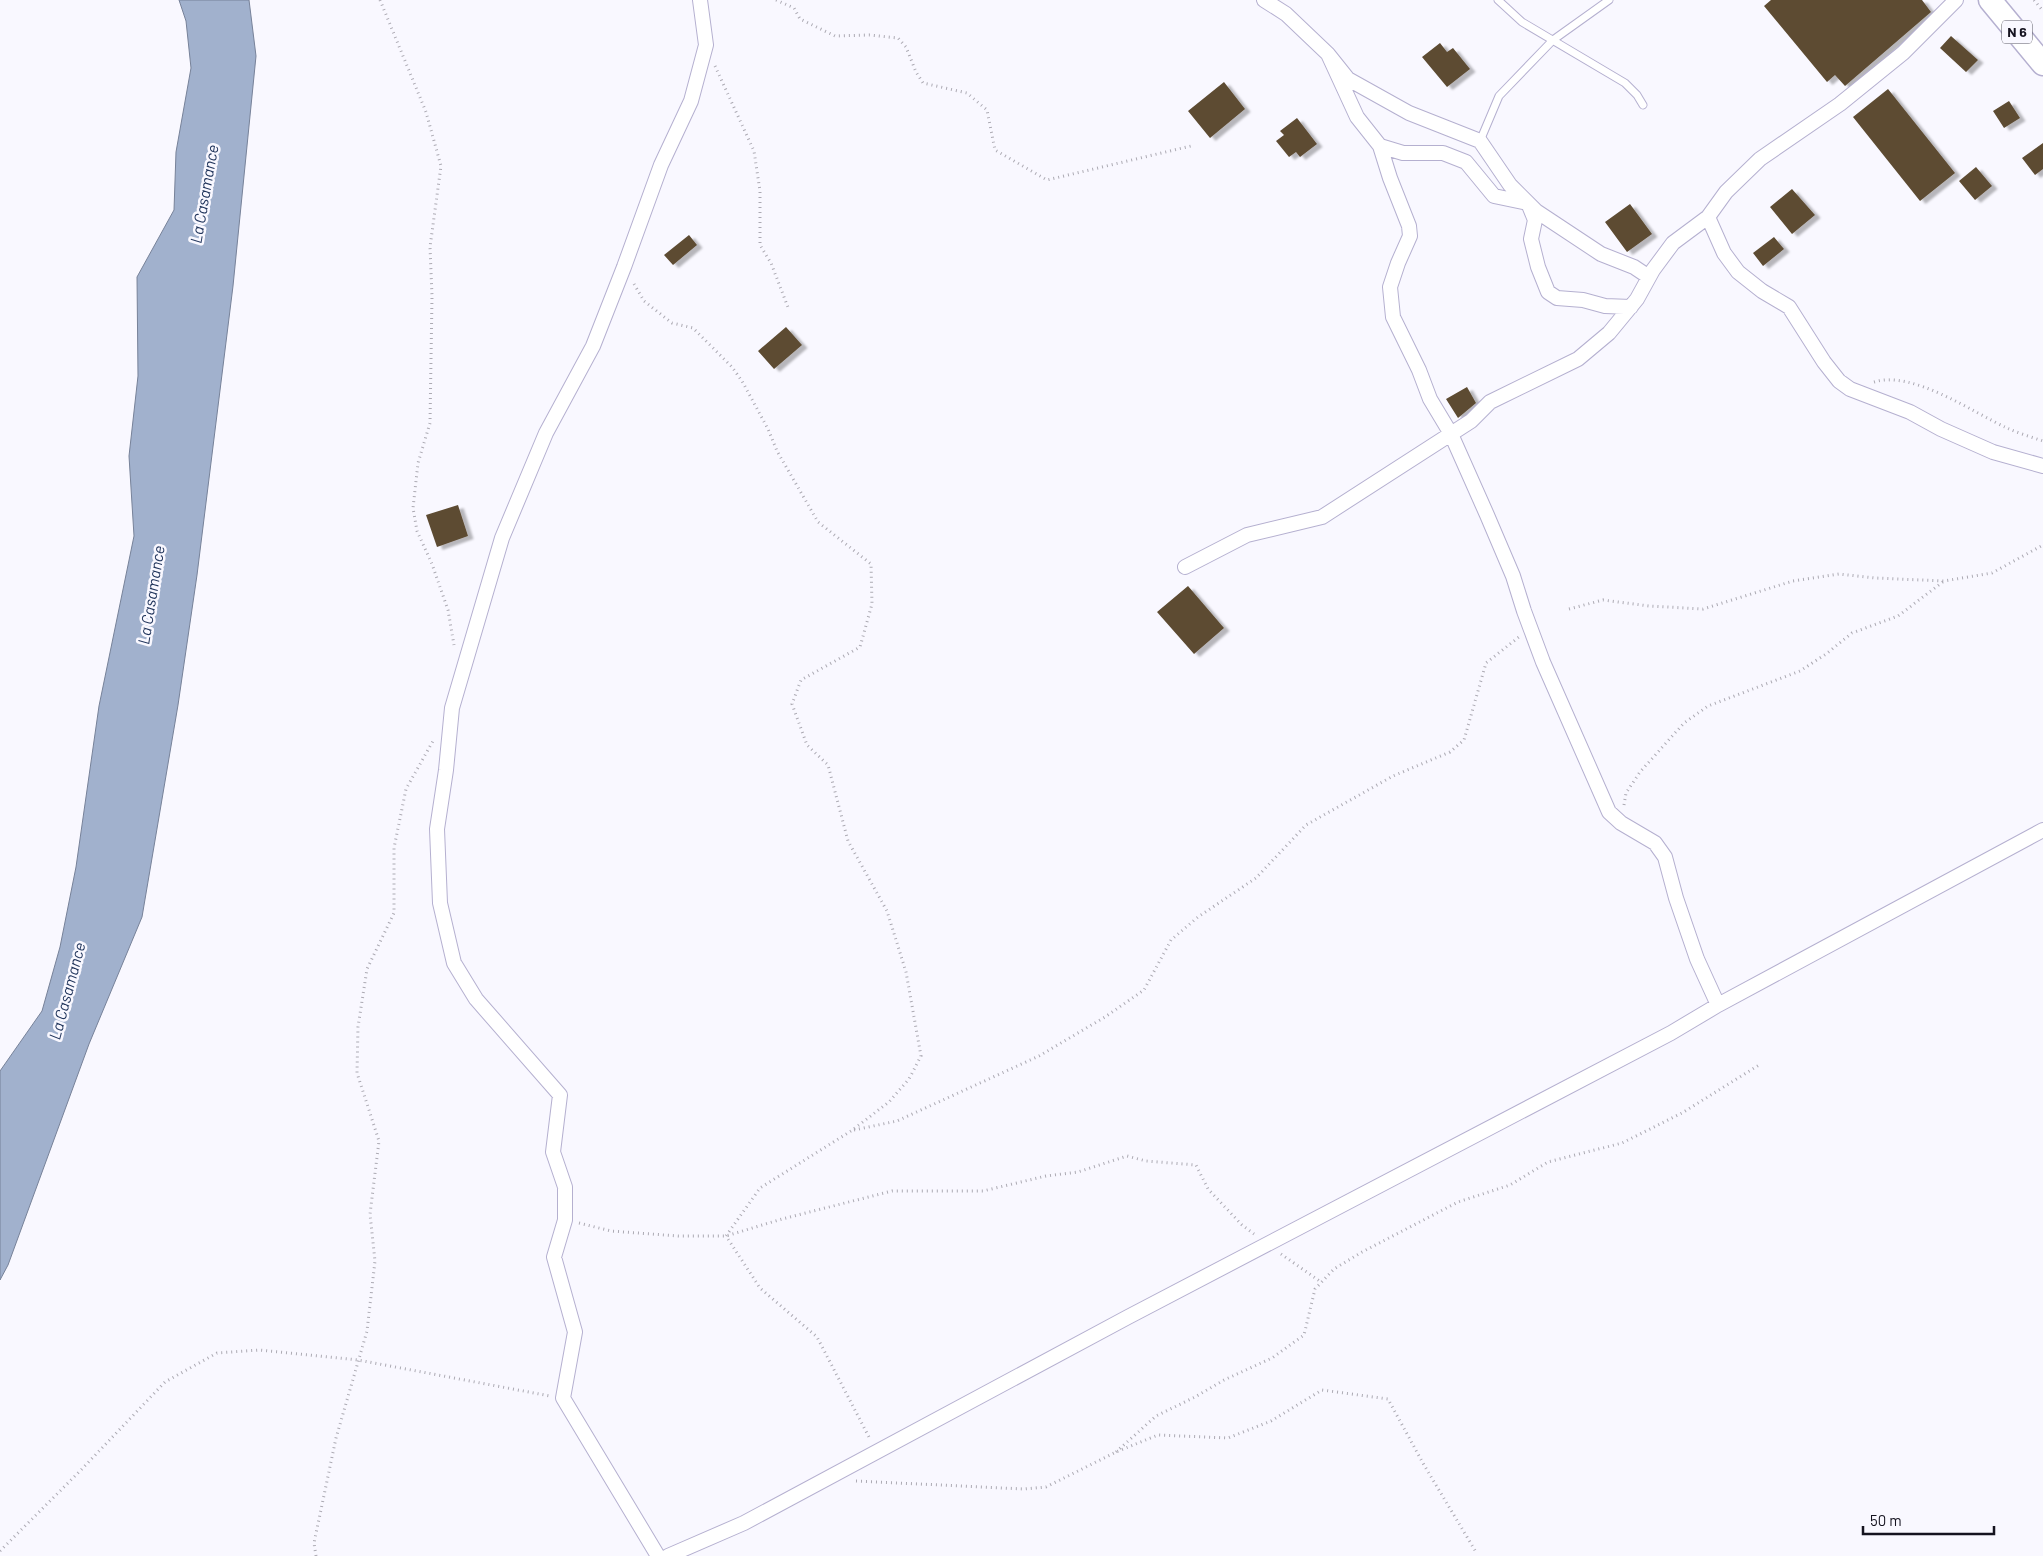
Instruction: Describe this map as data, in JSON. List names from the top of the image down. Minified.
{"streets":{"main road":["N 6"]},"water":["La Casamance"],"scale_bar":"50 m"}
